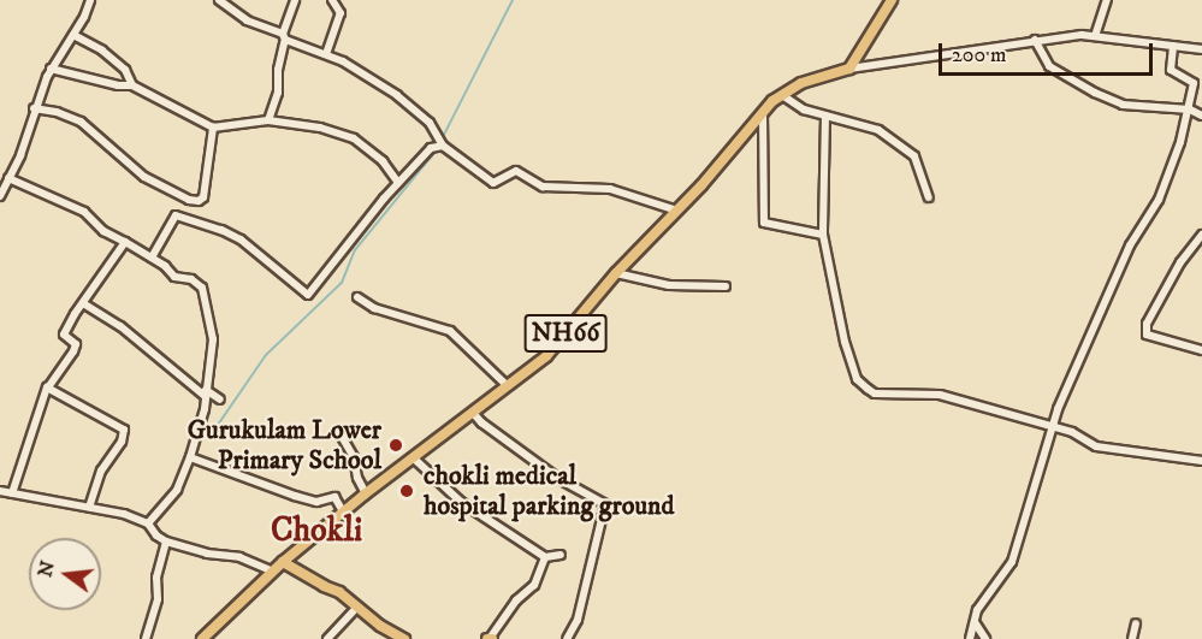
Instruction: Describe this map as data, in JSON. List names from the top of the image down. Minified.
{"streets":{"main road":["NH66"]},"districts":["Chokli"],"places":["Gurukulam Lower Primary School","chokli medical hospital parking ground"],"scale_bar":"200 m","north":"left"}
